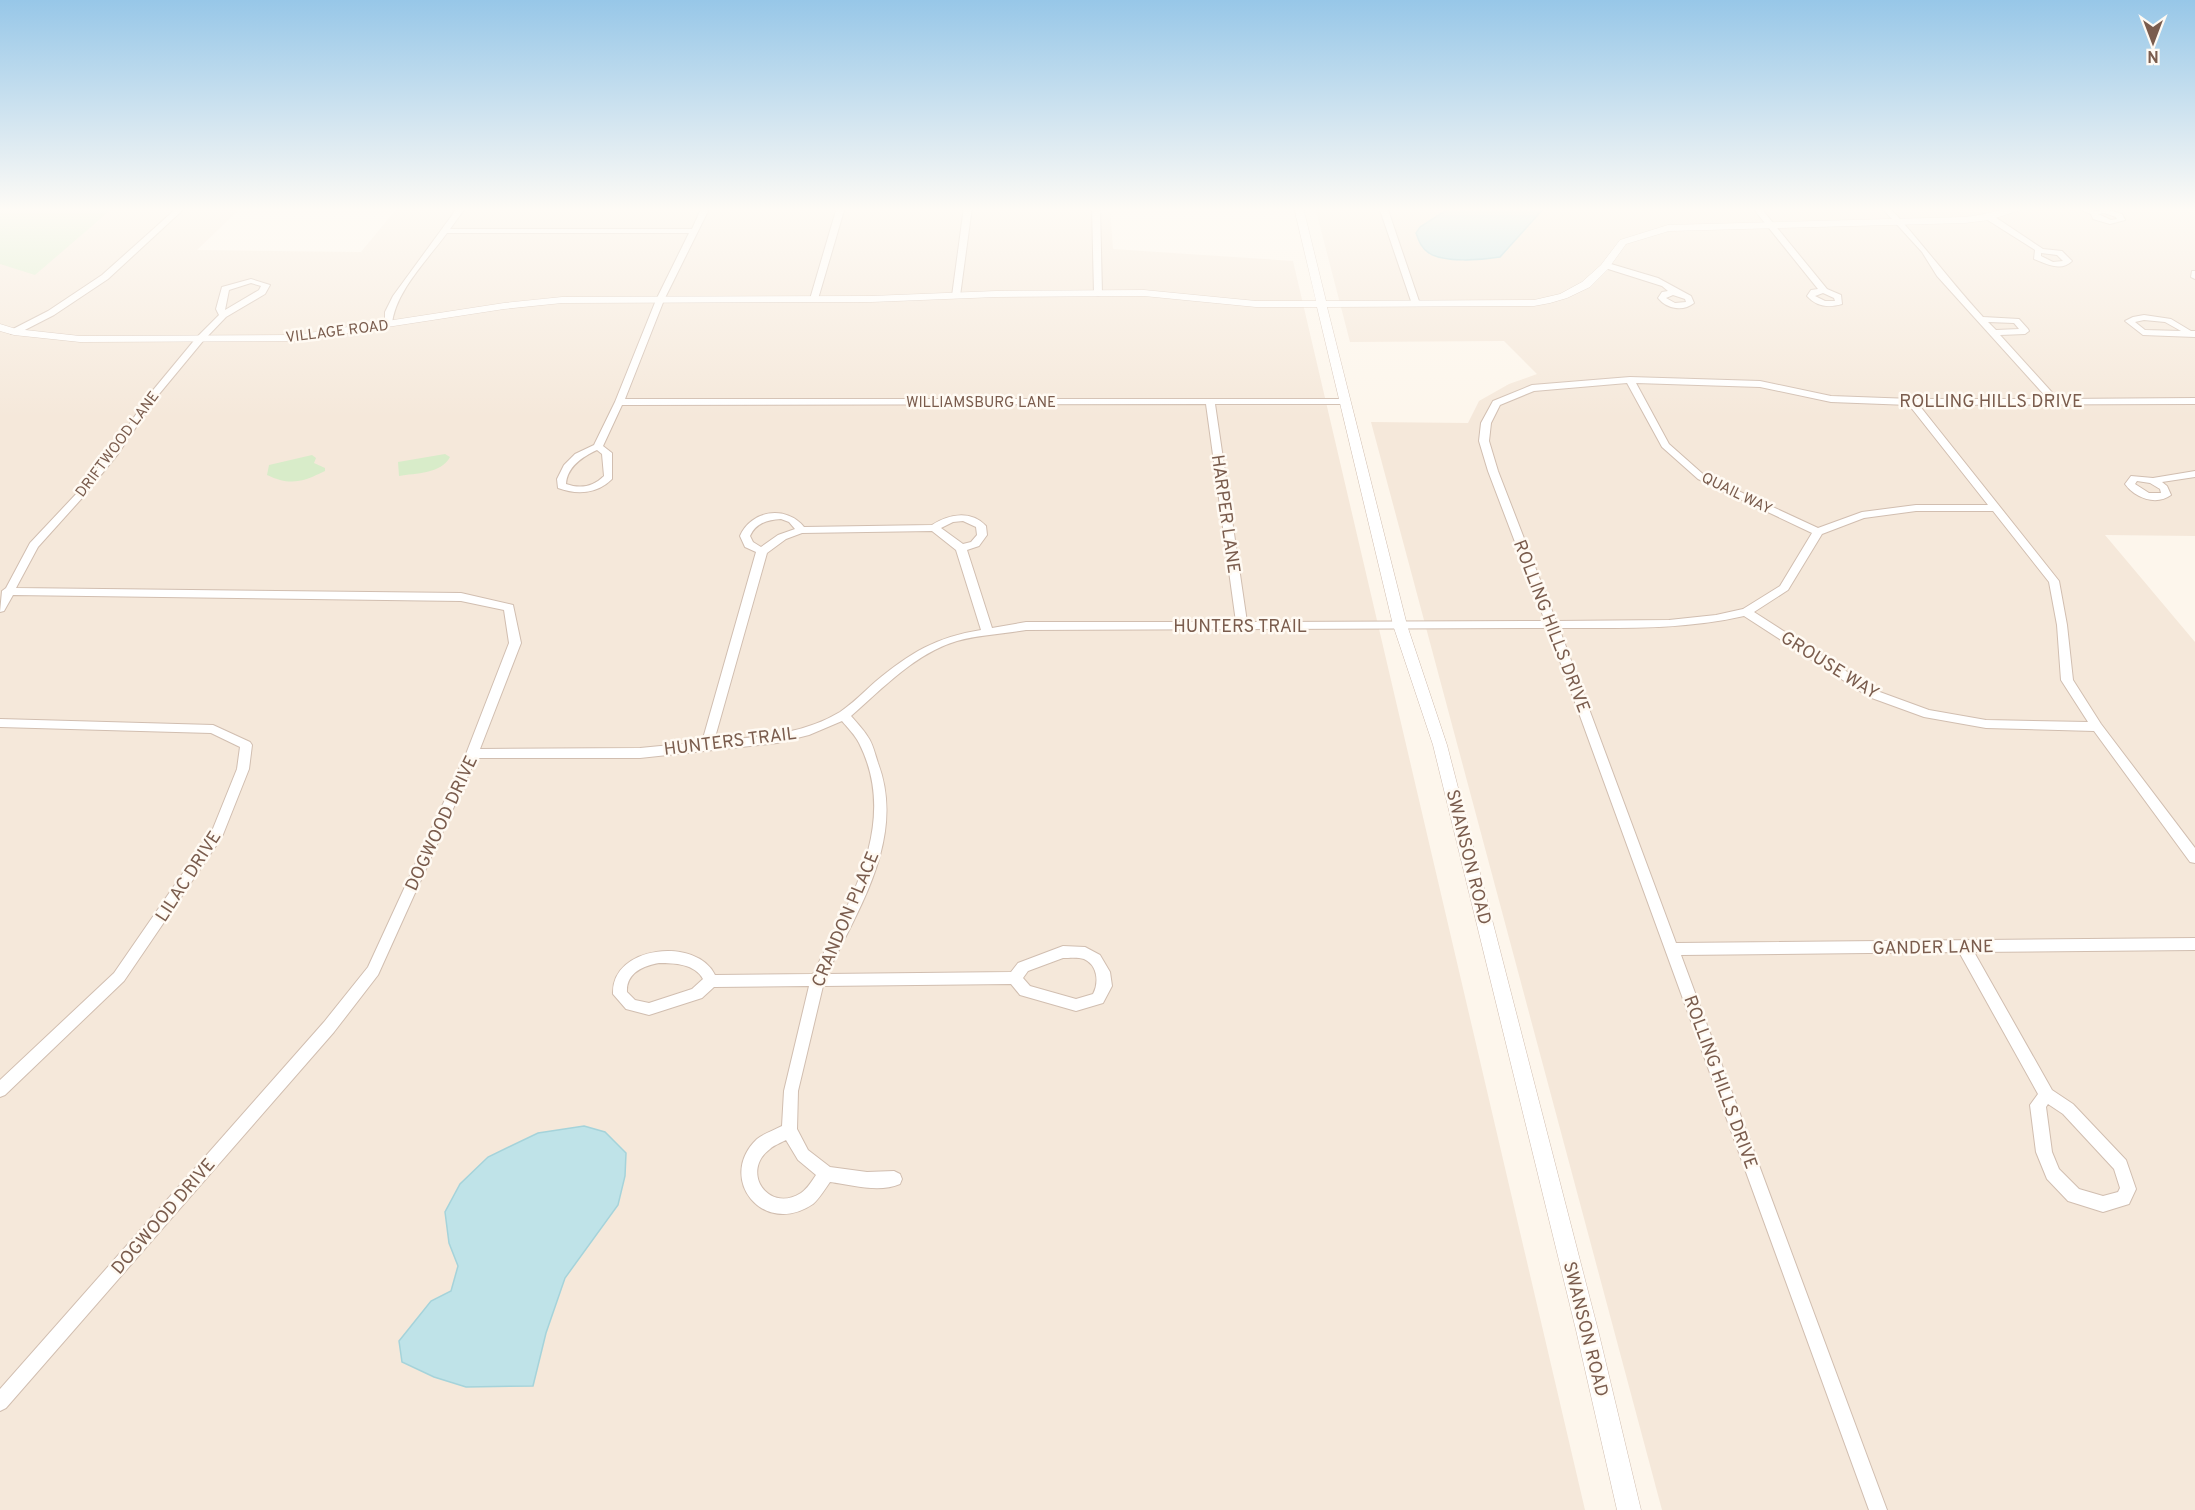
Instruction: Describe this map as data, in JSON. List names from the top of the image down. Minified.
{"streets":{"street":["VILLAGE ROAD","ROLLING HILLS DRIVE","WILLIAMSBURG LANE","DRIFTWOOD LANE","QUAIL WAY","HARPER LANE","HUNTERS TRAIL","GROUSE WAY","DOGWOOD DRIVE","SWANSON ROAD","LILAC DRIVE","CRANDON PLACE","GANDER LANE"]},"crossings":[["VILLAGE ROAD","DRIFTWOOD LANE"],["VILLAGE ROAD","SWANSON ROAD"],["ROLLING HILLS DRIVE","QUAIL WAY"],["ROLLING HILLS DRIVE","HUNTERS TRAIL"],["ROLLING HILLS DRIVE","GANDER LANE"],["WILLIAMSBURG LANE","HARPER LANE"],["WILLIAMSBURG LANE","SWANSON ROAD"],["DRIFTWOOD LANE","DOGWOOD DRIVE"],["QUAIL WAY","HUNTERS TRAIL"],["HARPER LANE","HUNTERS TRAIL"],["HUNTERS TRAIL","GROUSE WAY"],["HUNTERS TRAIL","DOGWOOD DRIVE"],["HUNTERS TRAIL","SWANSON ROAD"],["HUNTERS TRAIL","CRANDON PLACE"]],"north":"bottom"}
